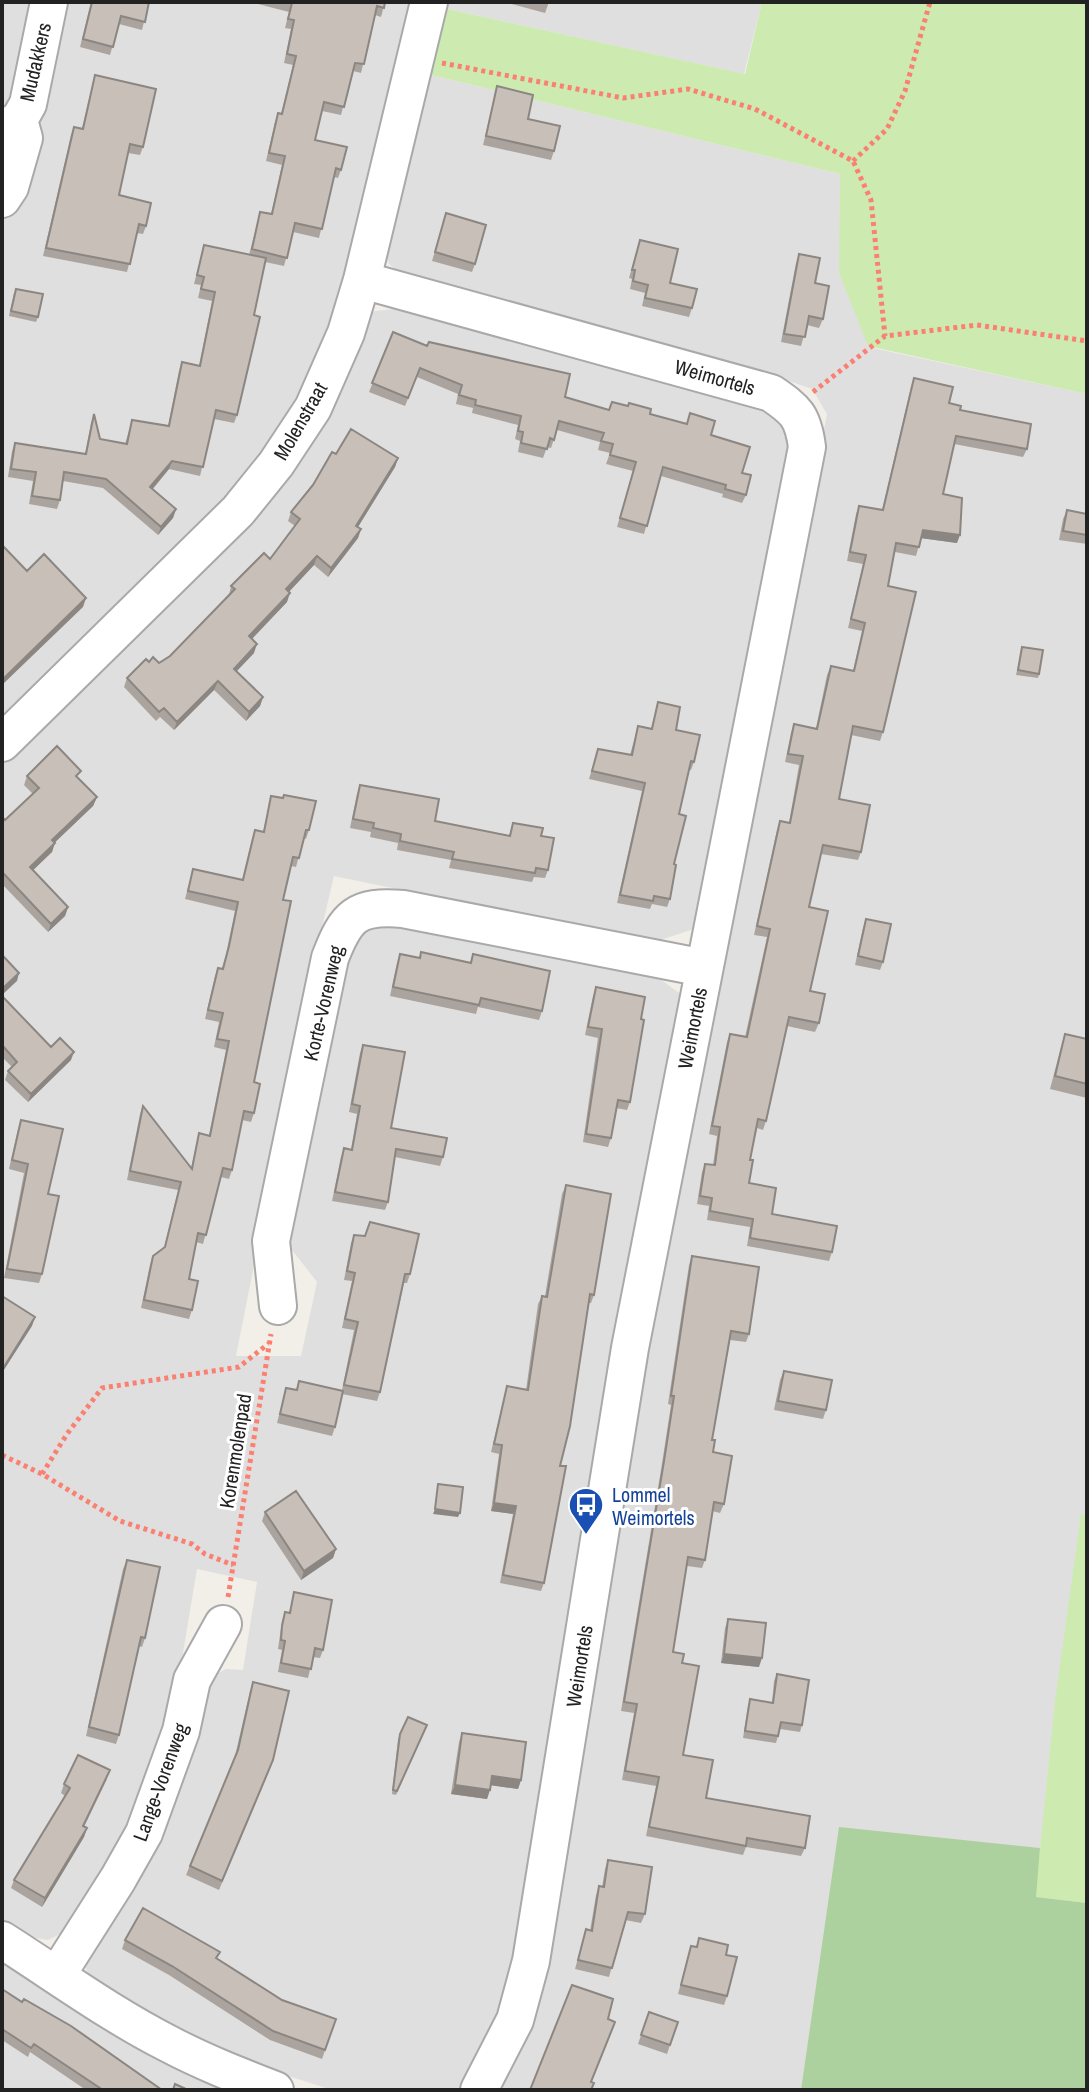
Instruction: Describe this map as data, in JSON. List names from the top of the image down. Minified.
{"streets":{"street":["Mudakkers","Weimortels","Molenstraat","Korte-Vorenweg","Lange-Vorenweg"],"path":["Korenmolenpad"]},"crossings":[["Weimortels","Molenstraat"],["Weimortels","Korte-Vorenweg"],["Korte-Vorenweg","Korenmolenpad"],["Korenmolenpad","Lange-Vorenweg"]],"places":{"bus stop":["Lommel Weimortels"]}}
